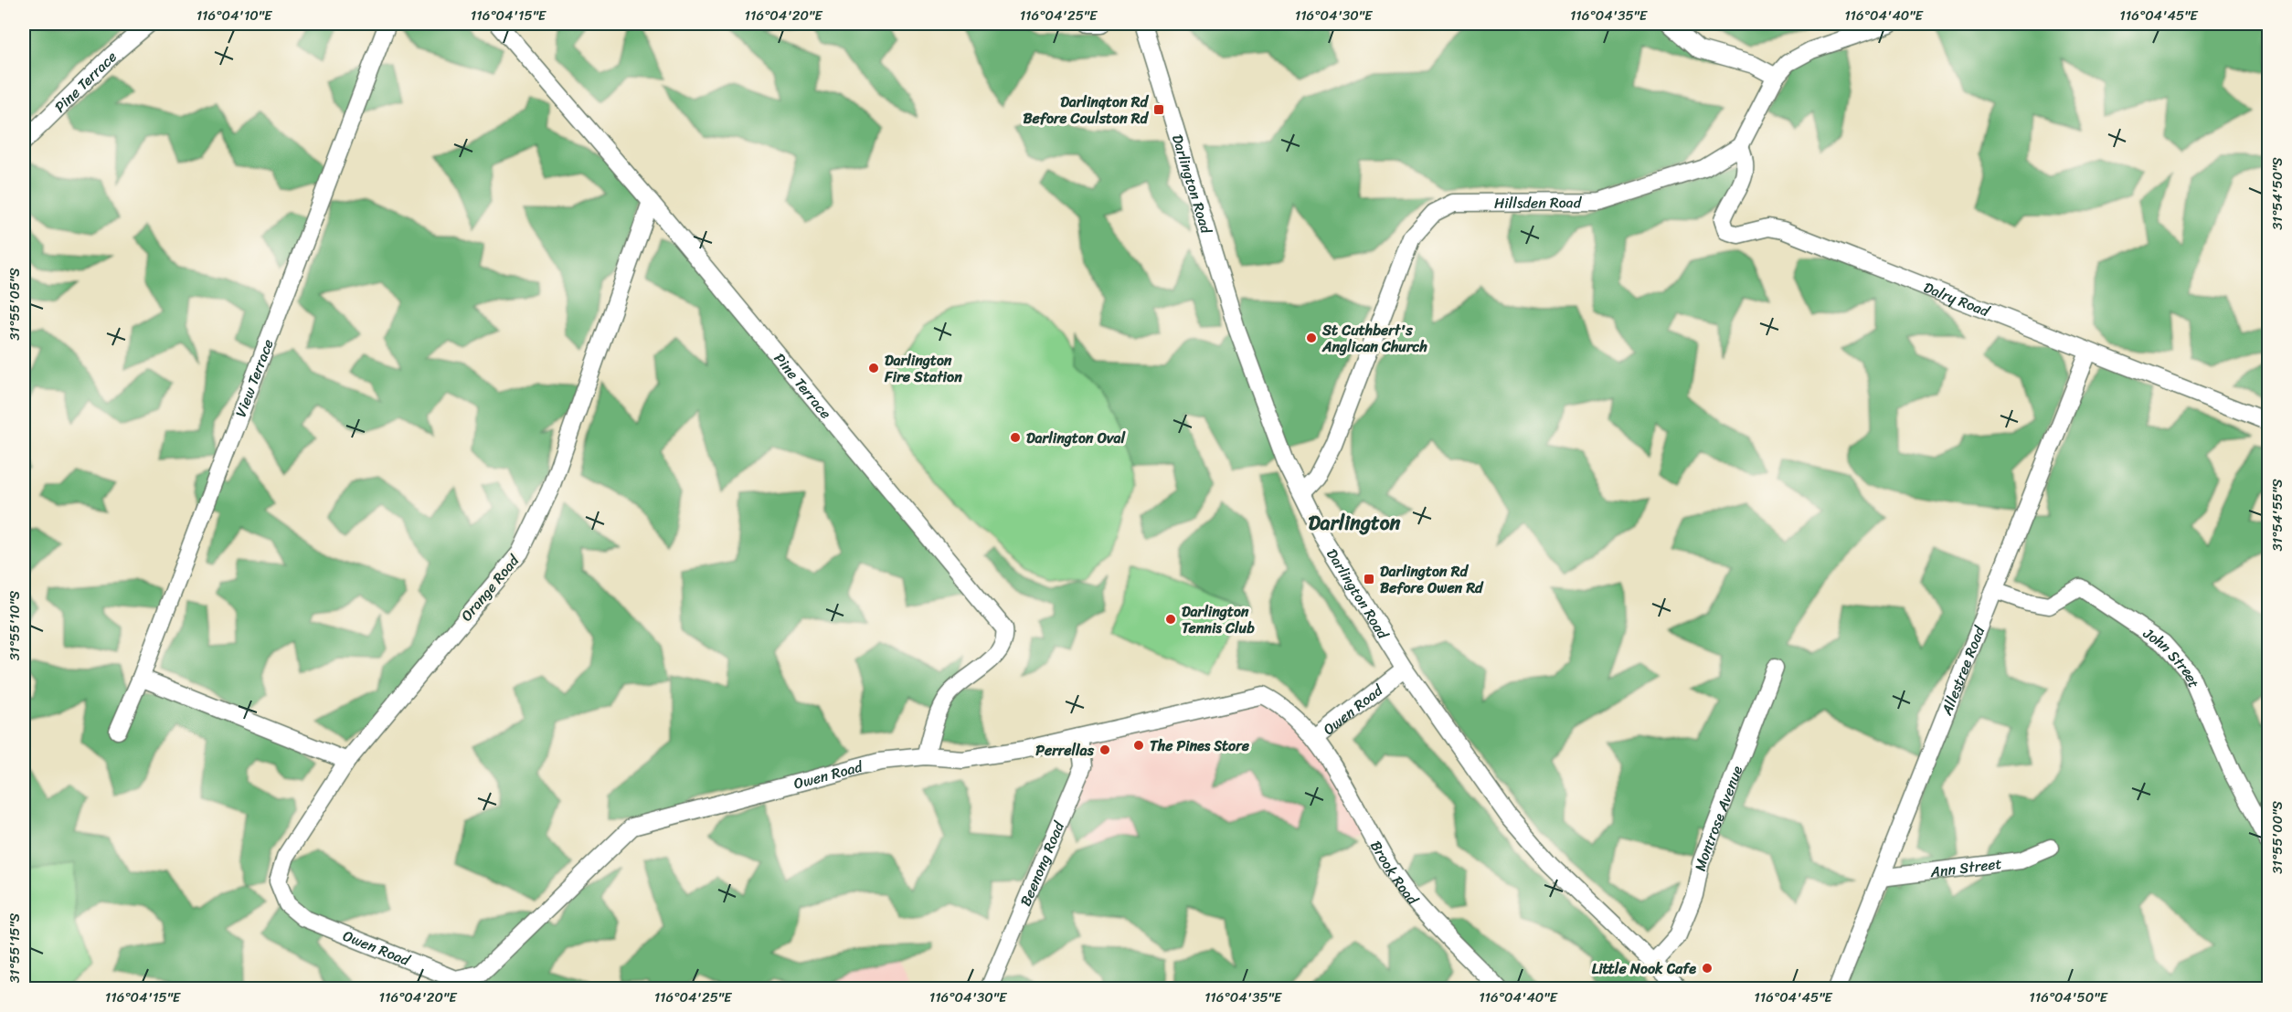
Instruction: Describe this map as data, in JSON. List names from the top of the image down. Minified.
{"streets":{"street":["Pine Terrace","Darlington Road","Hillsden Road","Dalry Road","View Terrace","Orange Road","John Street","Allestree Road","Owen Road","Montrose Avenue","Beenong Road","Ann Street","Brook Road"]},"crossings":[["Pine Terrace","Orange Road"],["Pine Terrace","Owen Road"],["Darlington Road","Hillsden Road"],["Darlington Road","Owen Road"],["Darlington Road","Montrose Avenue"],["Hillsden Road","Dalry Road"],["Dalry Road","Allestree Road"],["Orange Road","Owen Road"],["John Street","Allestree Road"],["Allestree Road","Ann Street"],["Owen Road","Beenong Road"],["Owen Road","Brook Road"]],"districts":["Darlington"],"places":{"transit":["Darlington Rd Before Coulston Rd","Darlington Rd Before Owen Rd"],"other":["St Cuthbert's Anglican Church","Darlington Fire Station","Darlington Oval","Darlington Tennis Club","The Pines Store","Perrellas","Little Nook Cafe"]},"coordinates":["116°04'10\"E","116°04'15\"E","116°04'20\"E","116°04'25\"E","116°04'30\"E","116°04'35\"E","116°04'40\"E","116°04'45\"E","31°54'50\"S","31°55'05\"S","31°54'55\"S","31°55'10\"S","31°55'00\"S","31°55'15\"S","116°04'50\"E"]}
